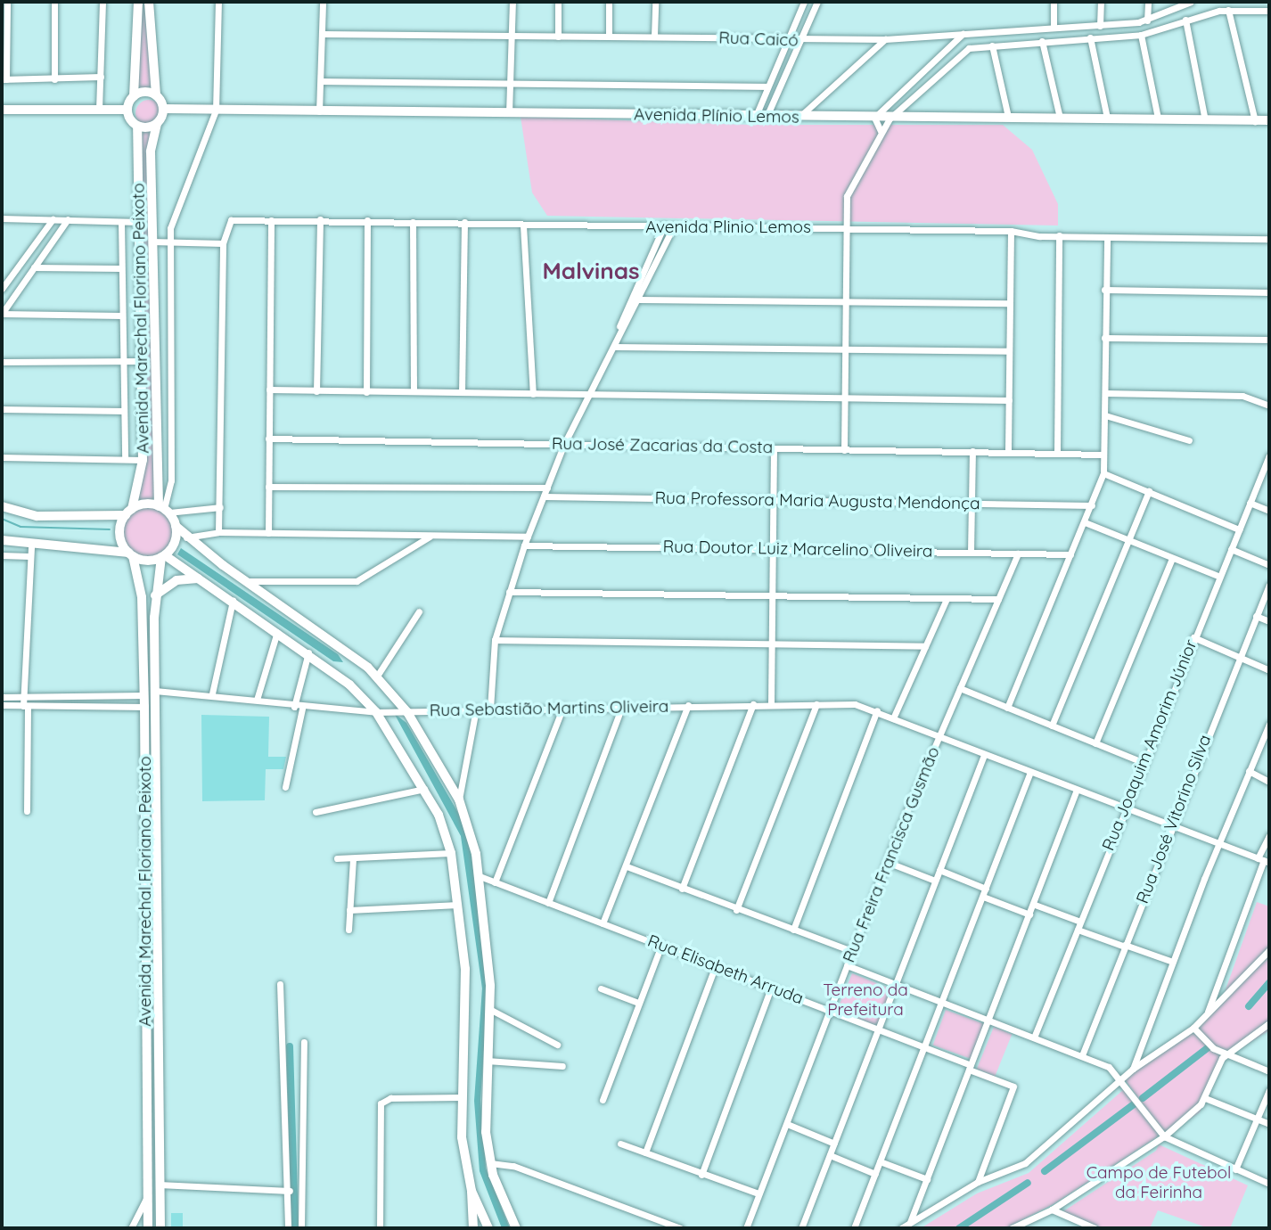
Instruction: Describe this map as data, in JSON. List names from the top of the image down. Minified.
{"streets":{"main road":["Avenida Plínio Lemos","Avenida Marechal Floriano Peixoto"],"street":["Rua Caicó","Avenida Plinio Lemos","Rua José Zacarias da Costa","Rua Professora Maria Augusta Mendonça","Rua Doutor Luiz Marcelino Oliveira","Rua Sebastião Martins Oliveira","Rua Joaquim Amorim Júnior","Rua José Vitorino Silva","Rua Freira Francisca Gusmão","Rua Elisabeth Arruda"]},"crossings":[["Avenida Plínio Lemos","Avenida Marechal Floriano Peixoto"],["Avenida Marechal Floriano Peixoto","Rua Sebastião Martins Oliveira"],["Rua Doutor Luiz Marcelino Oliveira","Rua Freira Francisca Gusmão"],["Rua Sebastião Martins Oliveira","Rua Joaquim Amorim Júnior"],["Rua Sebastião Martins Oliveira","Rua José Vitorino Silva"],["Rua Sebastião Martins Oliveira","Rua Freira Francisca Gusmão"],["Rua Freira Francisca Gusmão","Rua Elisabeth Arruda"]],"districts":["Malvinas"],"parks":["Terreno da Prefeitura","Campo de Futebol da Feirinha"]}
